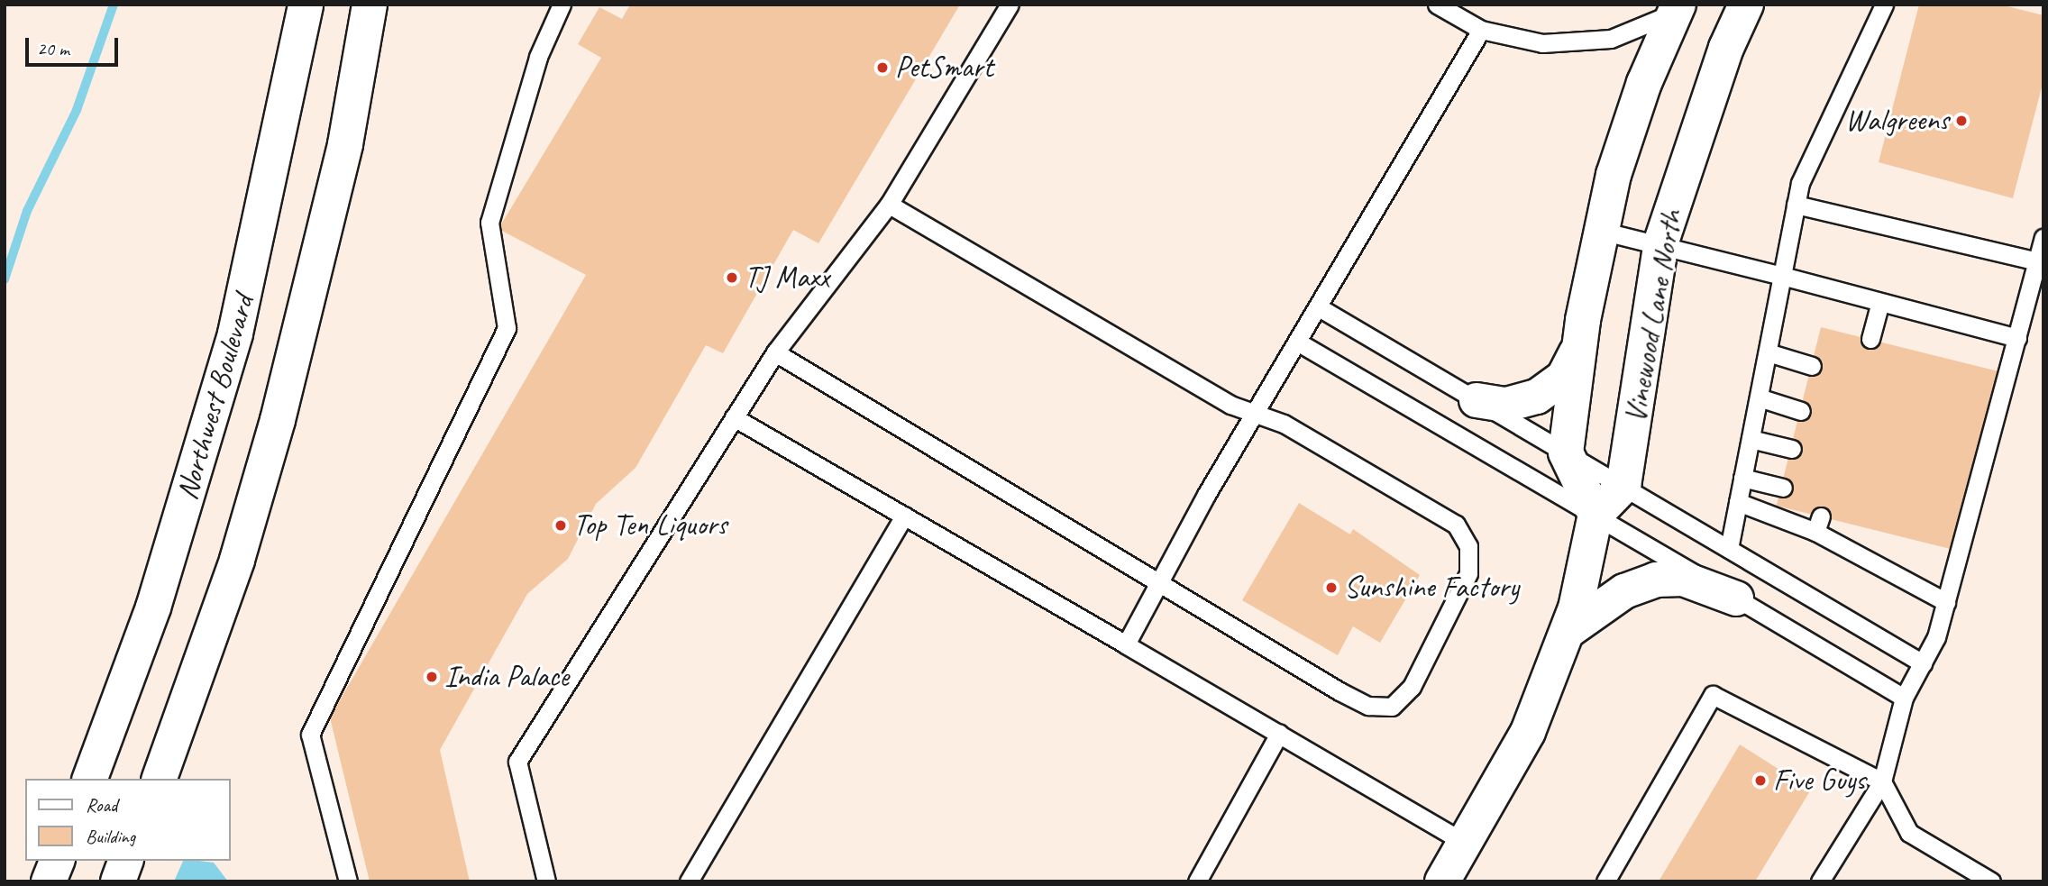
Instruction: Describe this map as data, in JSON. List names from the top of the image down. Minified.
{"streets":{"street":["Vinewood Lane North","Northwest Boulevard"]},"places":["PetSmart","Walgreens","TJ Maxx","Top Ten Liquors","Sunshine Factory","India Palace","Five Guys"],"legend":["Road","Building"],"scale_bar":"20 m"}
